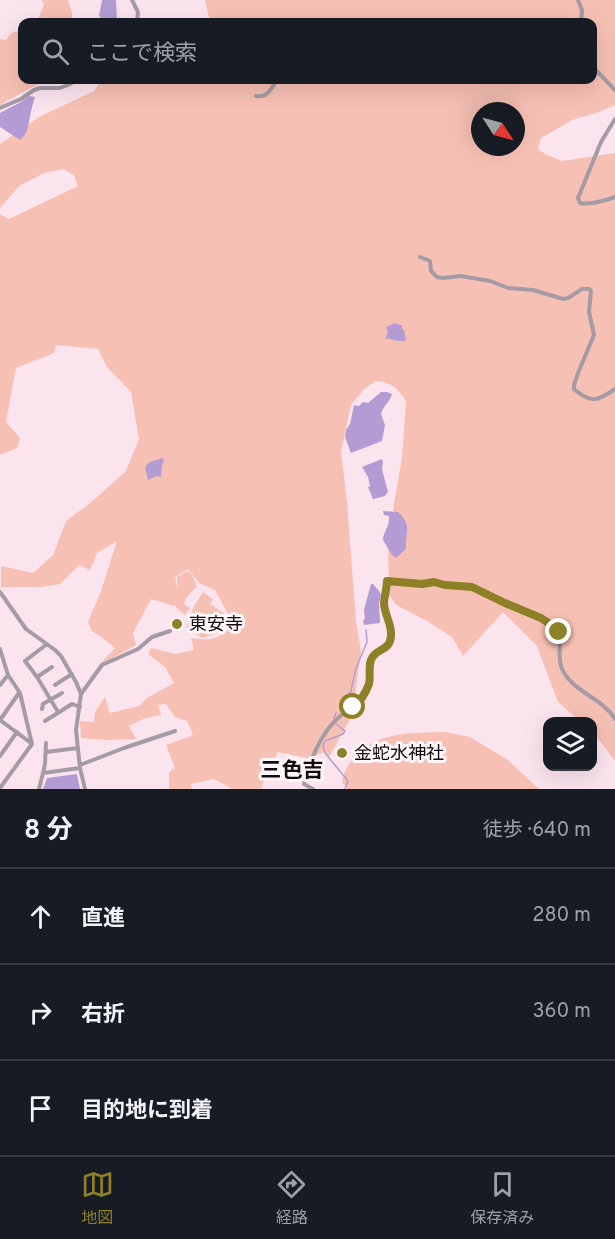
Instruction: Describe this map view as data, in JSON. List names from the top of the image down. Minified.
{"districts":["三色吉"],"places":["東安寺","金蛇水神社"],"north":"bottom right","page":{"search":"ここで検索","heading":["8 分","徒歩 · 640 m"],"list":[["直進","280 m"],["右折","360 m"],"目的地に到着"],"nav":["地図","経路","保存済み"]}}
